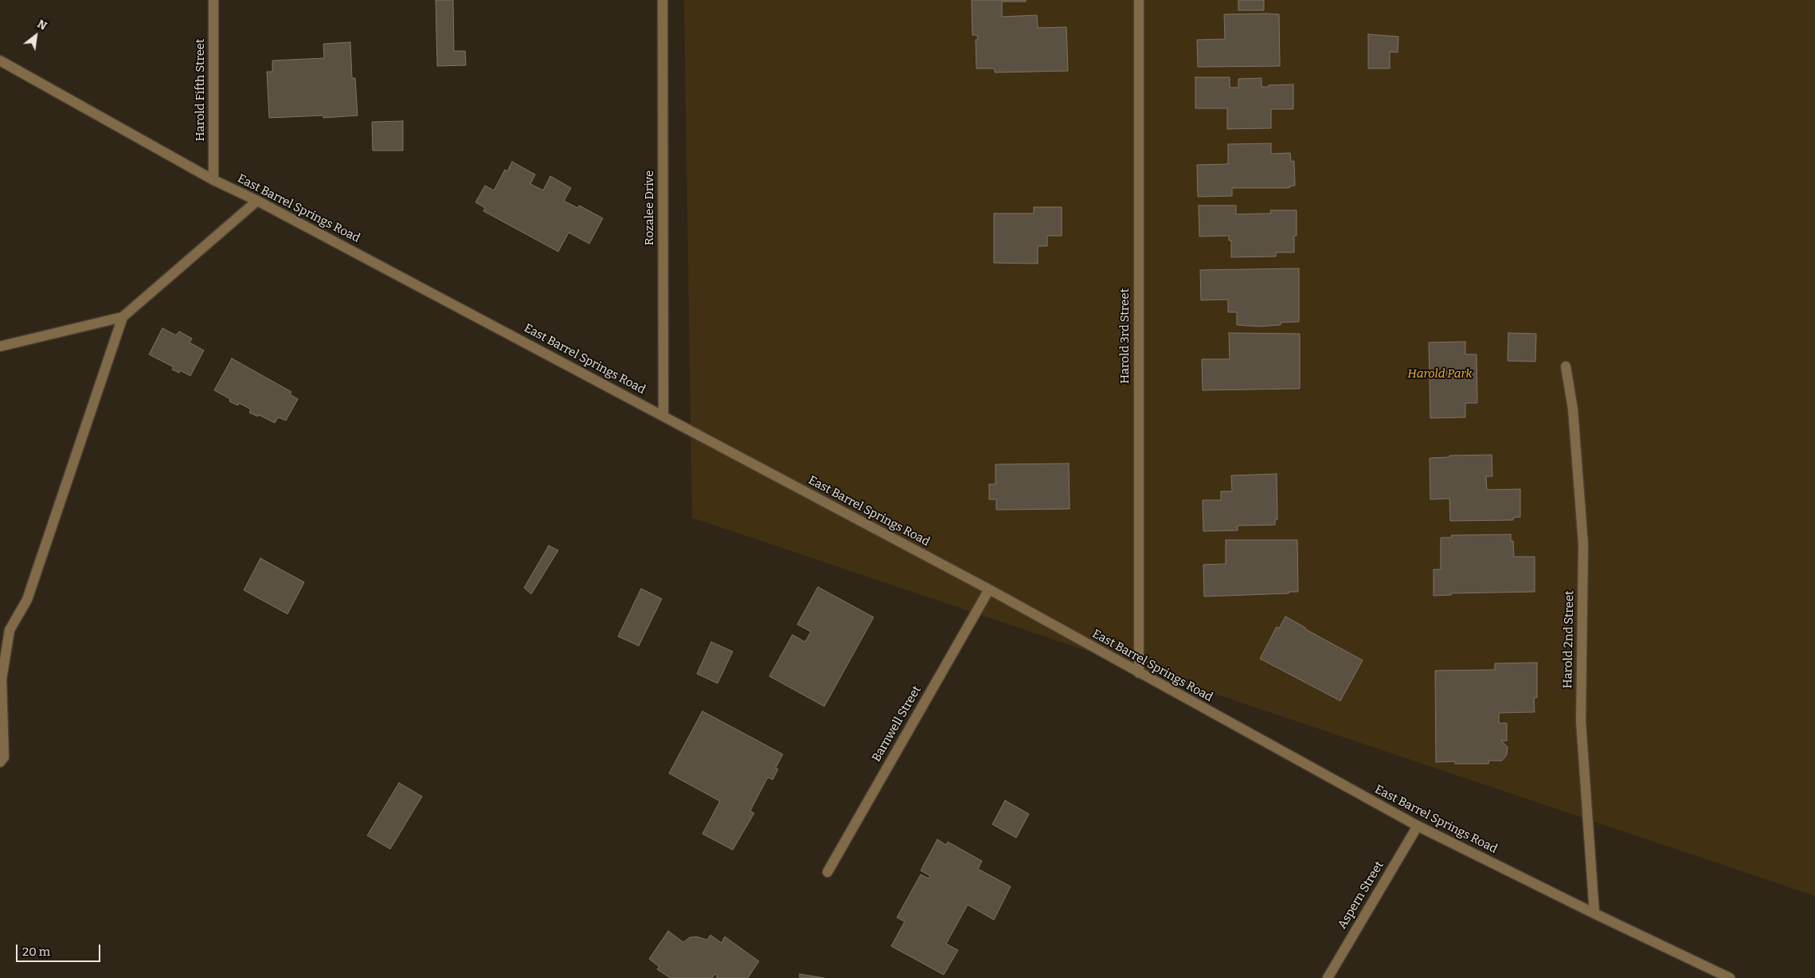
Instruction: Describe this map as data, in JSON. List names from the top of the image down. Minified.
{"streets":{"street":["Harold Fifth Street","Rozalee Drive","East Barrel Springs Road","Harold 3rd Street","Harold 2nd Street","Barnwell Street","Aspern Street"]},"crossings":[["Harold Fifth Street","East Barrel Springs Road"],["Rozalee Drive","East Barrel Springs Road"],["East Barrel Springs Road","Harold 3rd Street"],["East Barrel Springs Road","Harold 2nd Street"],["East Barrel Springs Road","Barnwell Street"],["East Barrel Springs Road","Aspern Street"]],"parks":["Harold Park"],"scale_bar":"20 m","north":"top right"}
